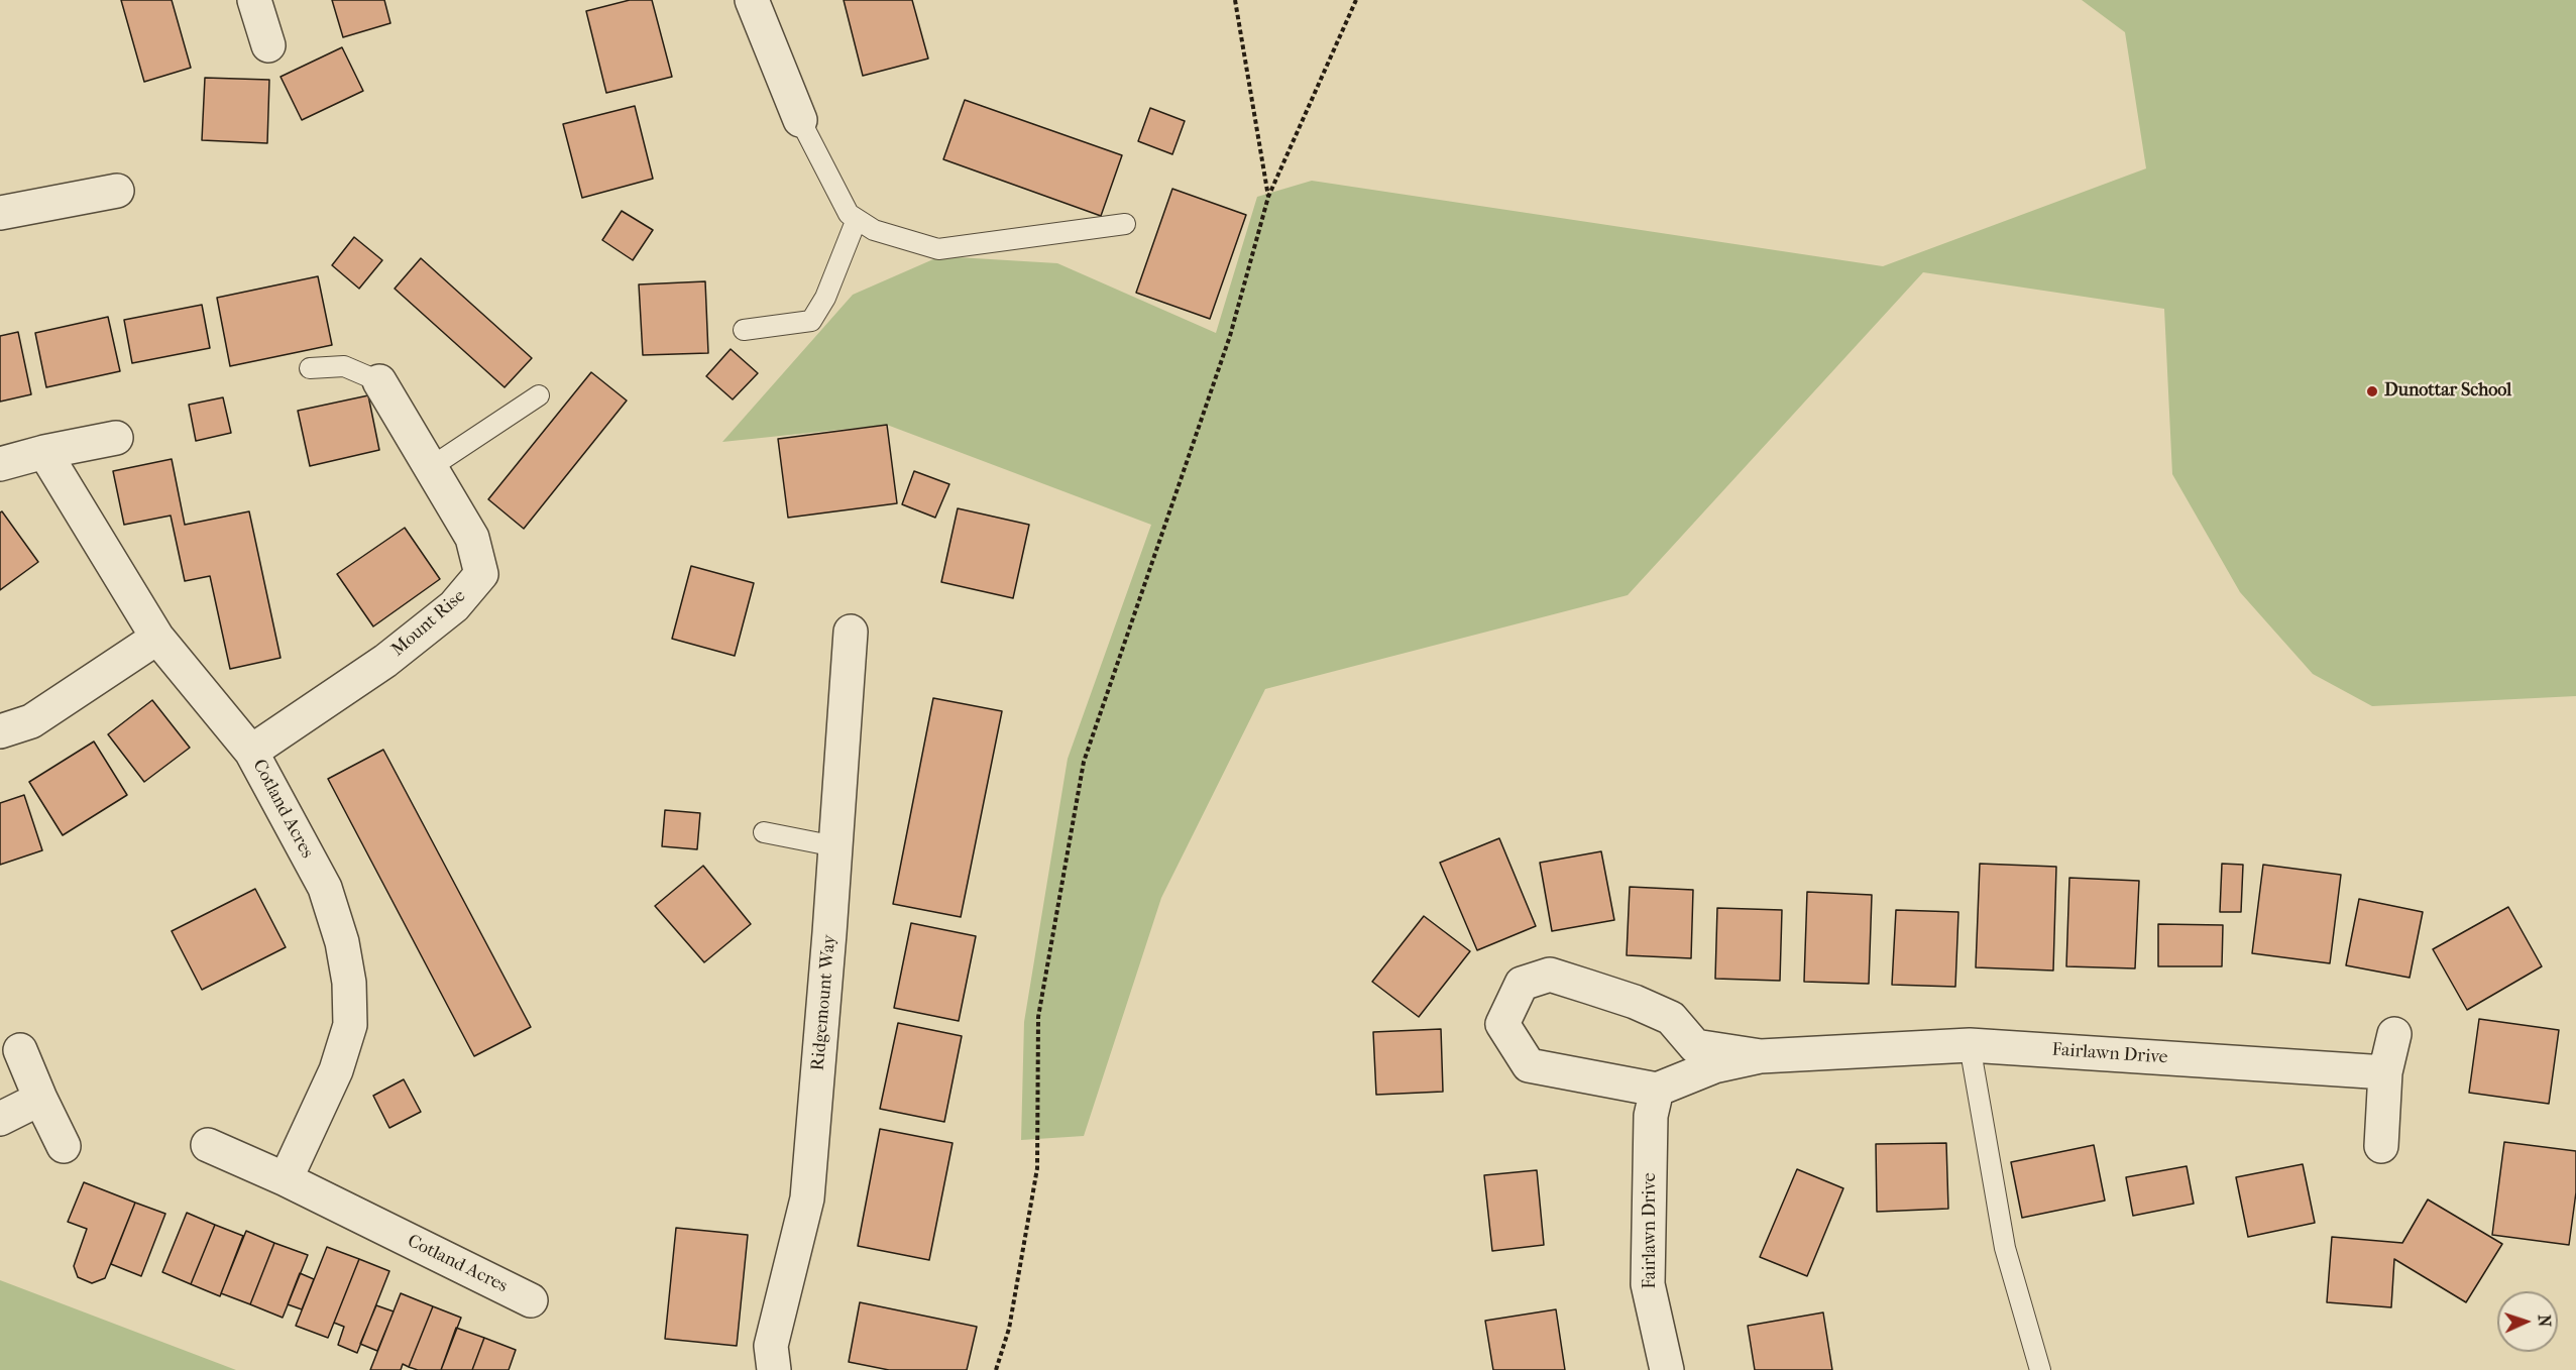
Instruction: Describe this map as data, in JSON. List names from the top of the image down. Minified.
{"streets":{"street":["Mount Rise","Cotland Acres","Ridgemount Way","Fairlawn Drive"]},"crossings":[["Mount Rise","Cotland Acres"]],"places":["Dunottar School"],"north":"right"}
